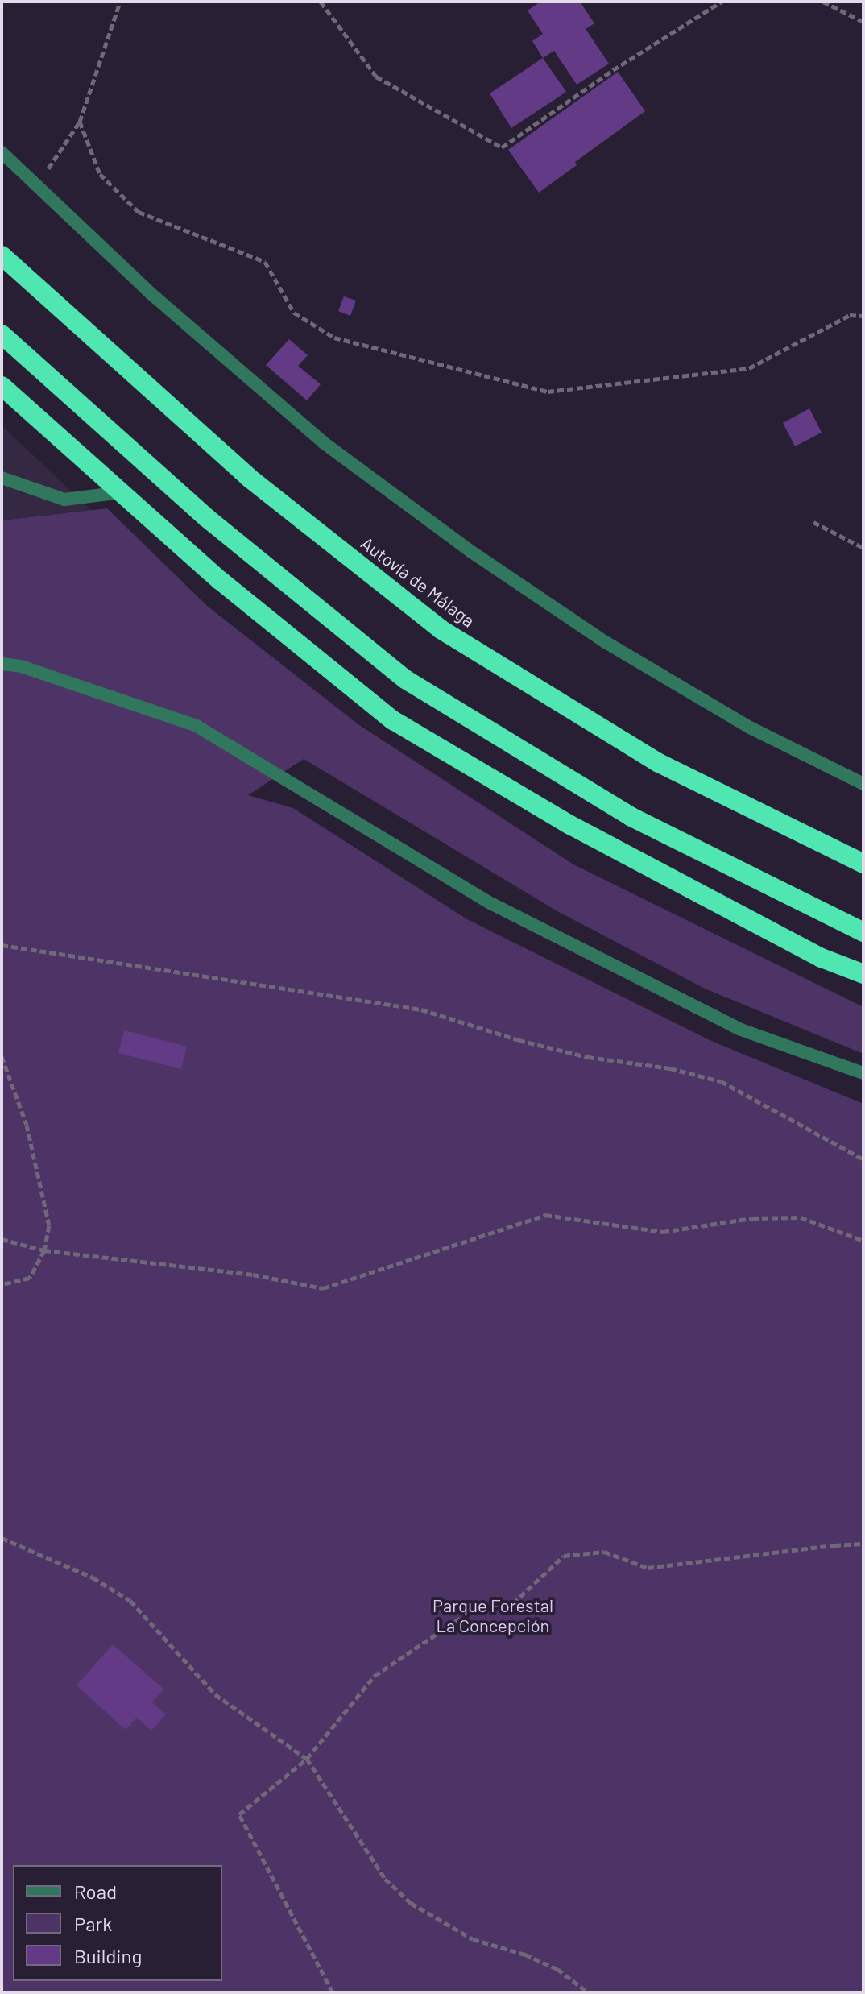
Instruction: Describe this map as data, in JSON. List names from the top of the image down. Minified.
{"streets":{"highway":["Autovía de Málaga"]},"parks":["Parque Forestal La Concepción"],"legend":["Road","Park","Building"]}
